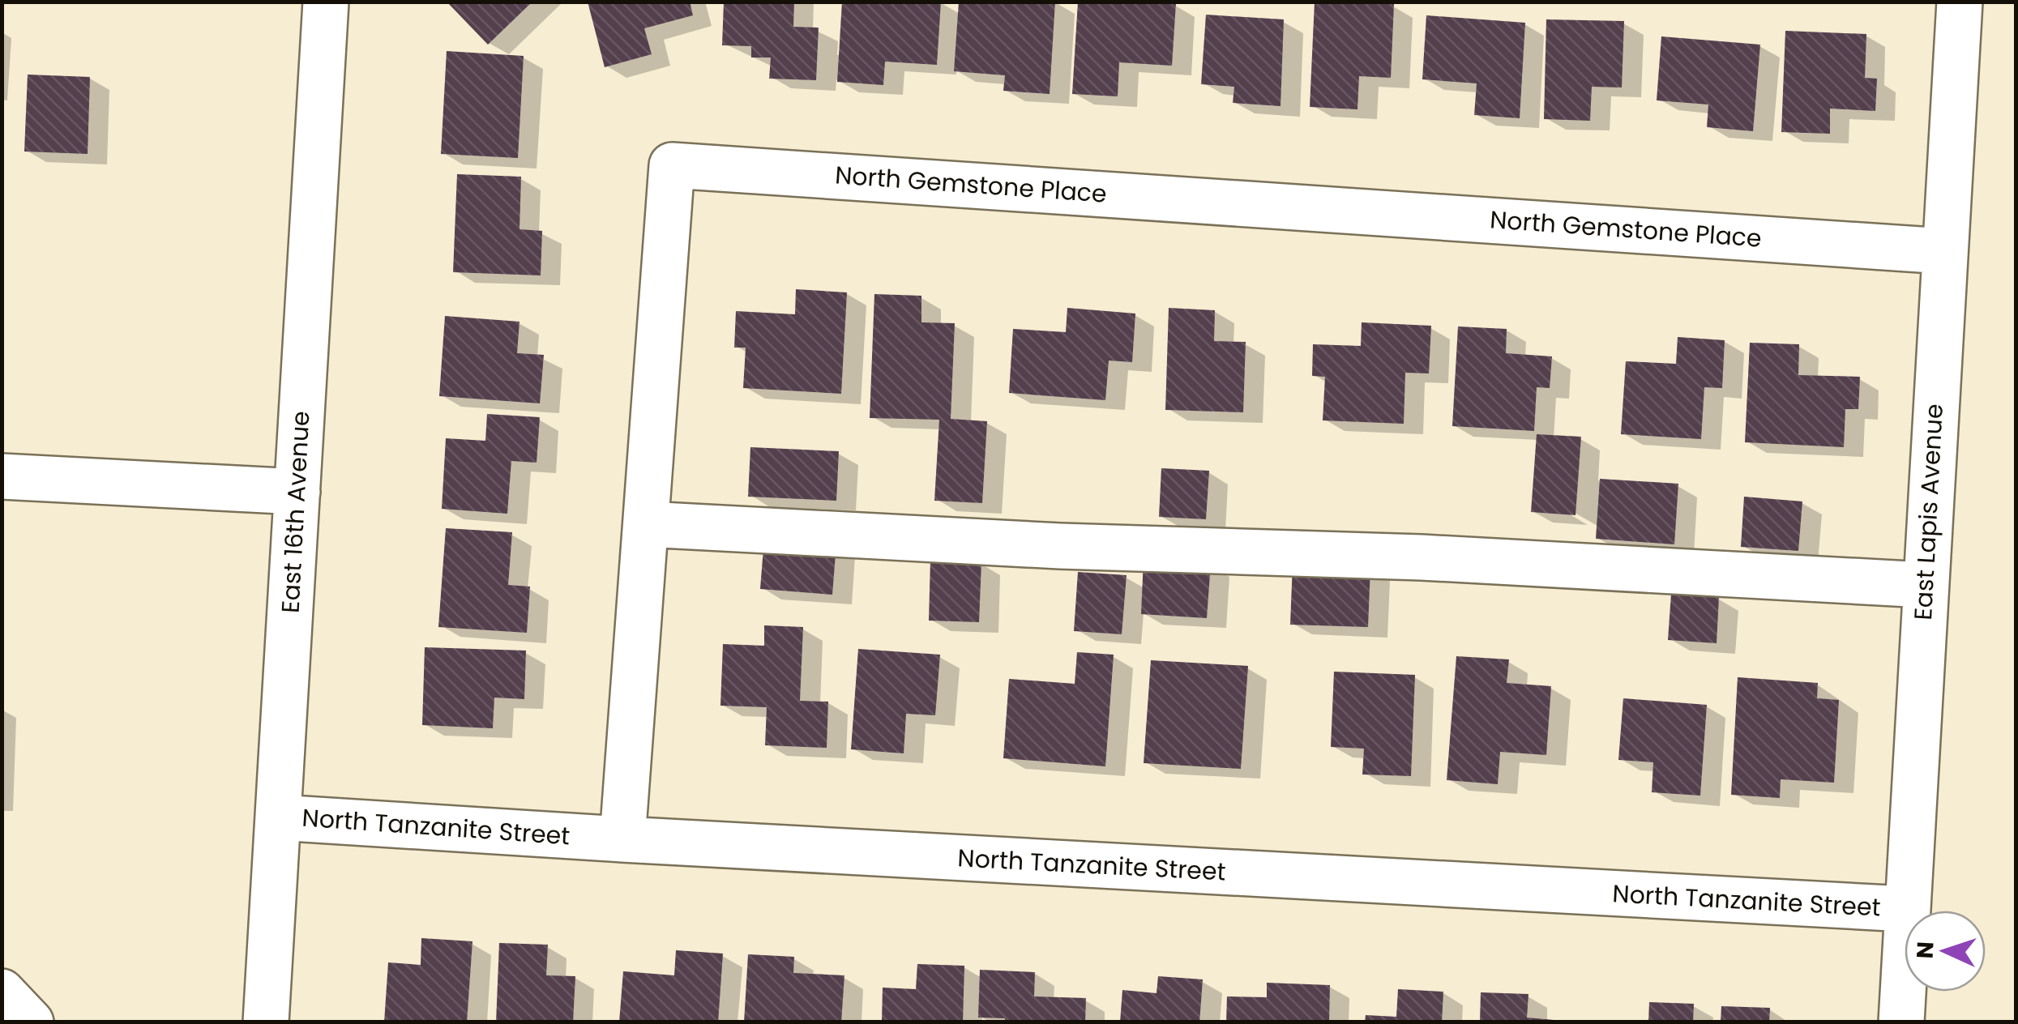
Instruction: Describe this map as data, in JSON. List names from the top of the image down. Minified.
{"streets":{"street":["North Gemstone Place","East 16th Avenue","East Lapis Avenue","North Tanzanite Street"]},"crossings":[["North Gemstone Place","East Lapis Avenue"],["North Gemstone Place","North Tanzanite Street"],["East 16th Avenue","North Tanzanite Street"],["East Lapis Avenue","North Tanzanite Street"]],"north":"left"}
